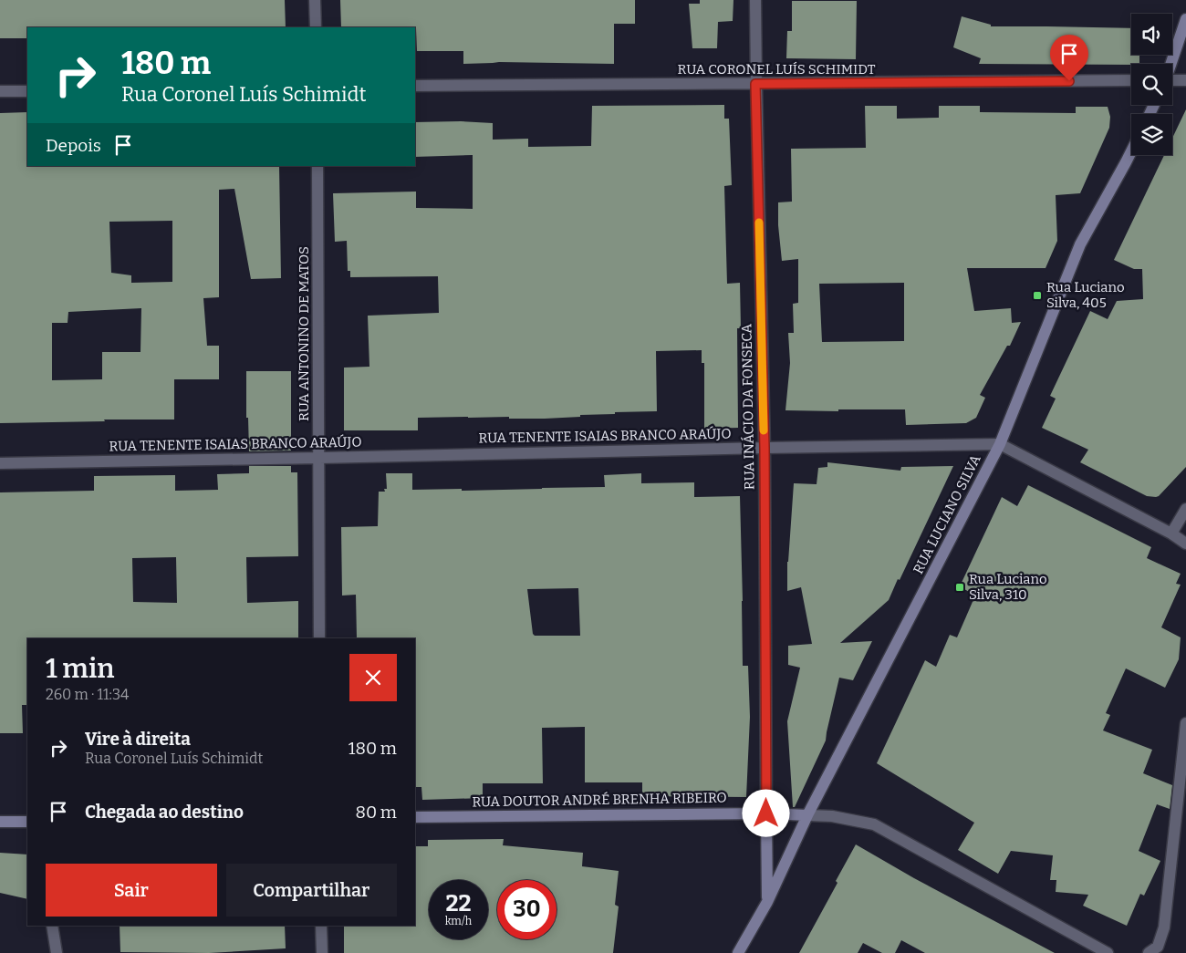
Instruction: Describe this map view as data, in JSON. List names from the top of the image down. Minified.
{"streets":{"street":["RUA CORONEL LUÍS SCHIMIDT","RUA ANTONINO DE MATOS","RUA INÁCIO DA FONSECA","RUA TENENTE ISAIAS BRANCO ARAÚJO","RUA LUCIANO SILVA","RUA DOUTOR ANDRÉ BRENHA RIBEIRO"]},"crossings":[["RUA CORONEL LUÍS SCHIMIDT","RUA INÁCIO DA FONSECA"],["RUA ANTONINO DE MATOS","RUA TENENTE ISAIAS BRANCO ARAÚJO"],["RUA INÁCIO DA FONSECA","RUA TENENTE ISAIAS BRANCO ARAÚJO"],["RUA INÁCIO DA FONSECA","RUA LUCIANO SILVA"],["RUA INÁCIO DA FONSECA","RUA DOUTOR ANDRÉ BRENHA RIBEIRO"],["RUA TENENTE ISAIAS BRANCO ARAÚJO","RUA LUCIANO SILVA"],["RUA LUCIANO SILVA","RUA DOUTOR ANDRÉ BRENHA RIBEIRO"]],"places":{"transit":["Rua Luciano Silva, 405","Rua Luciano Silva, 310"]},"page":{"turn":["180 m","Rua Coronel Luís Schimidt"],"then":"Depois","heading":["1 min","260 m · 11:34"],"list":[{"name":"Vire à direita","note":"Rua Coronel Luís Schimidt","value":"180 m"},{"name":"Chegada ao destino","value":"80 m"}],"buttons":["Sair","Compartilhar"],"speed":"22 km/h","limit":"30"}}
